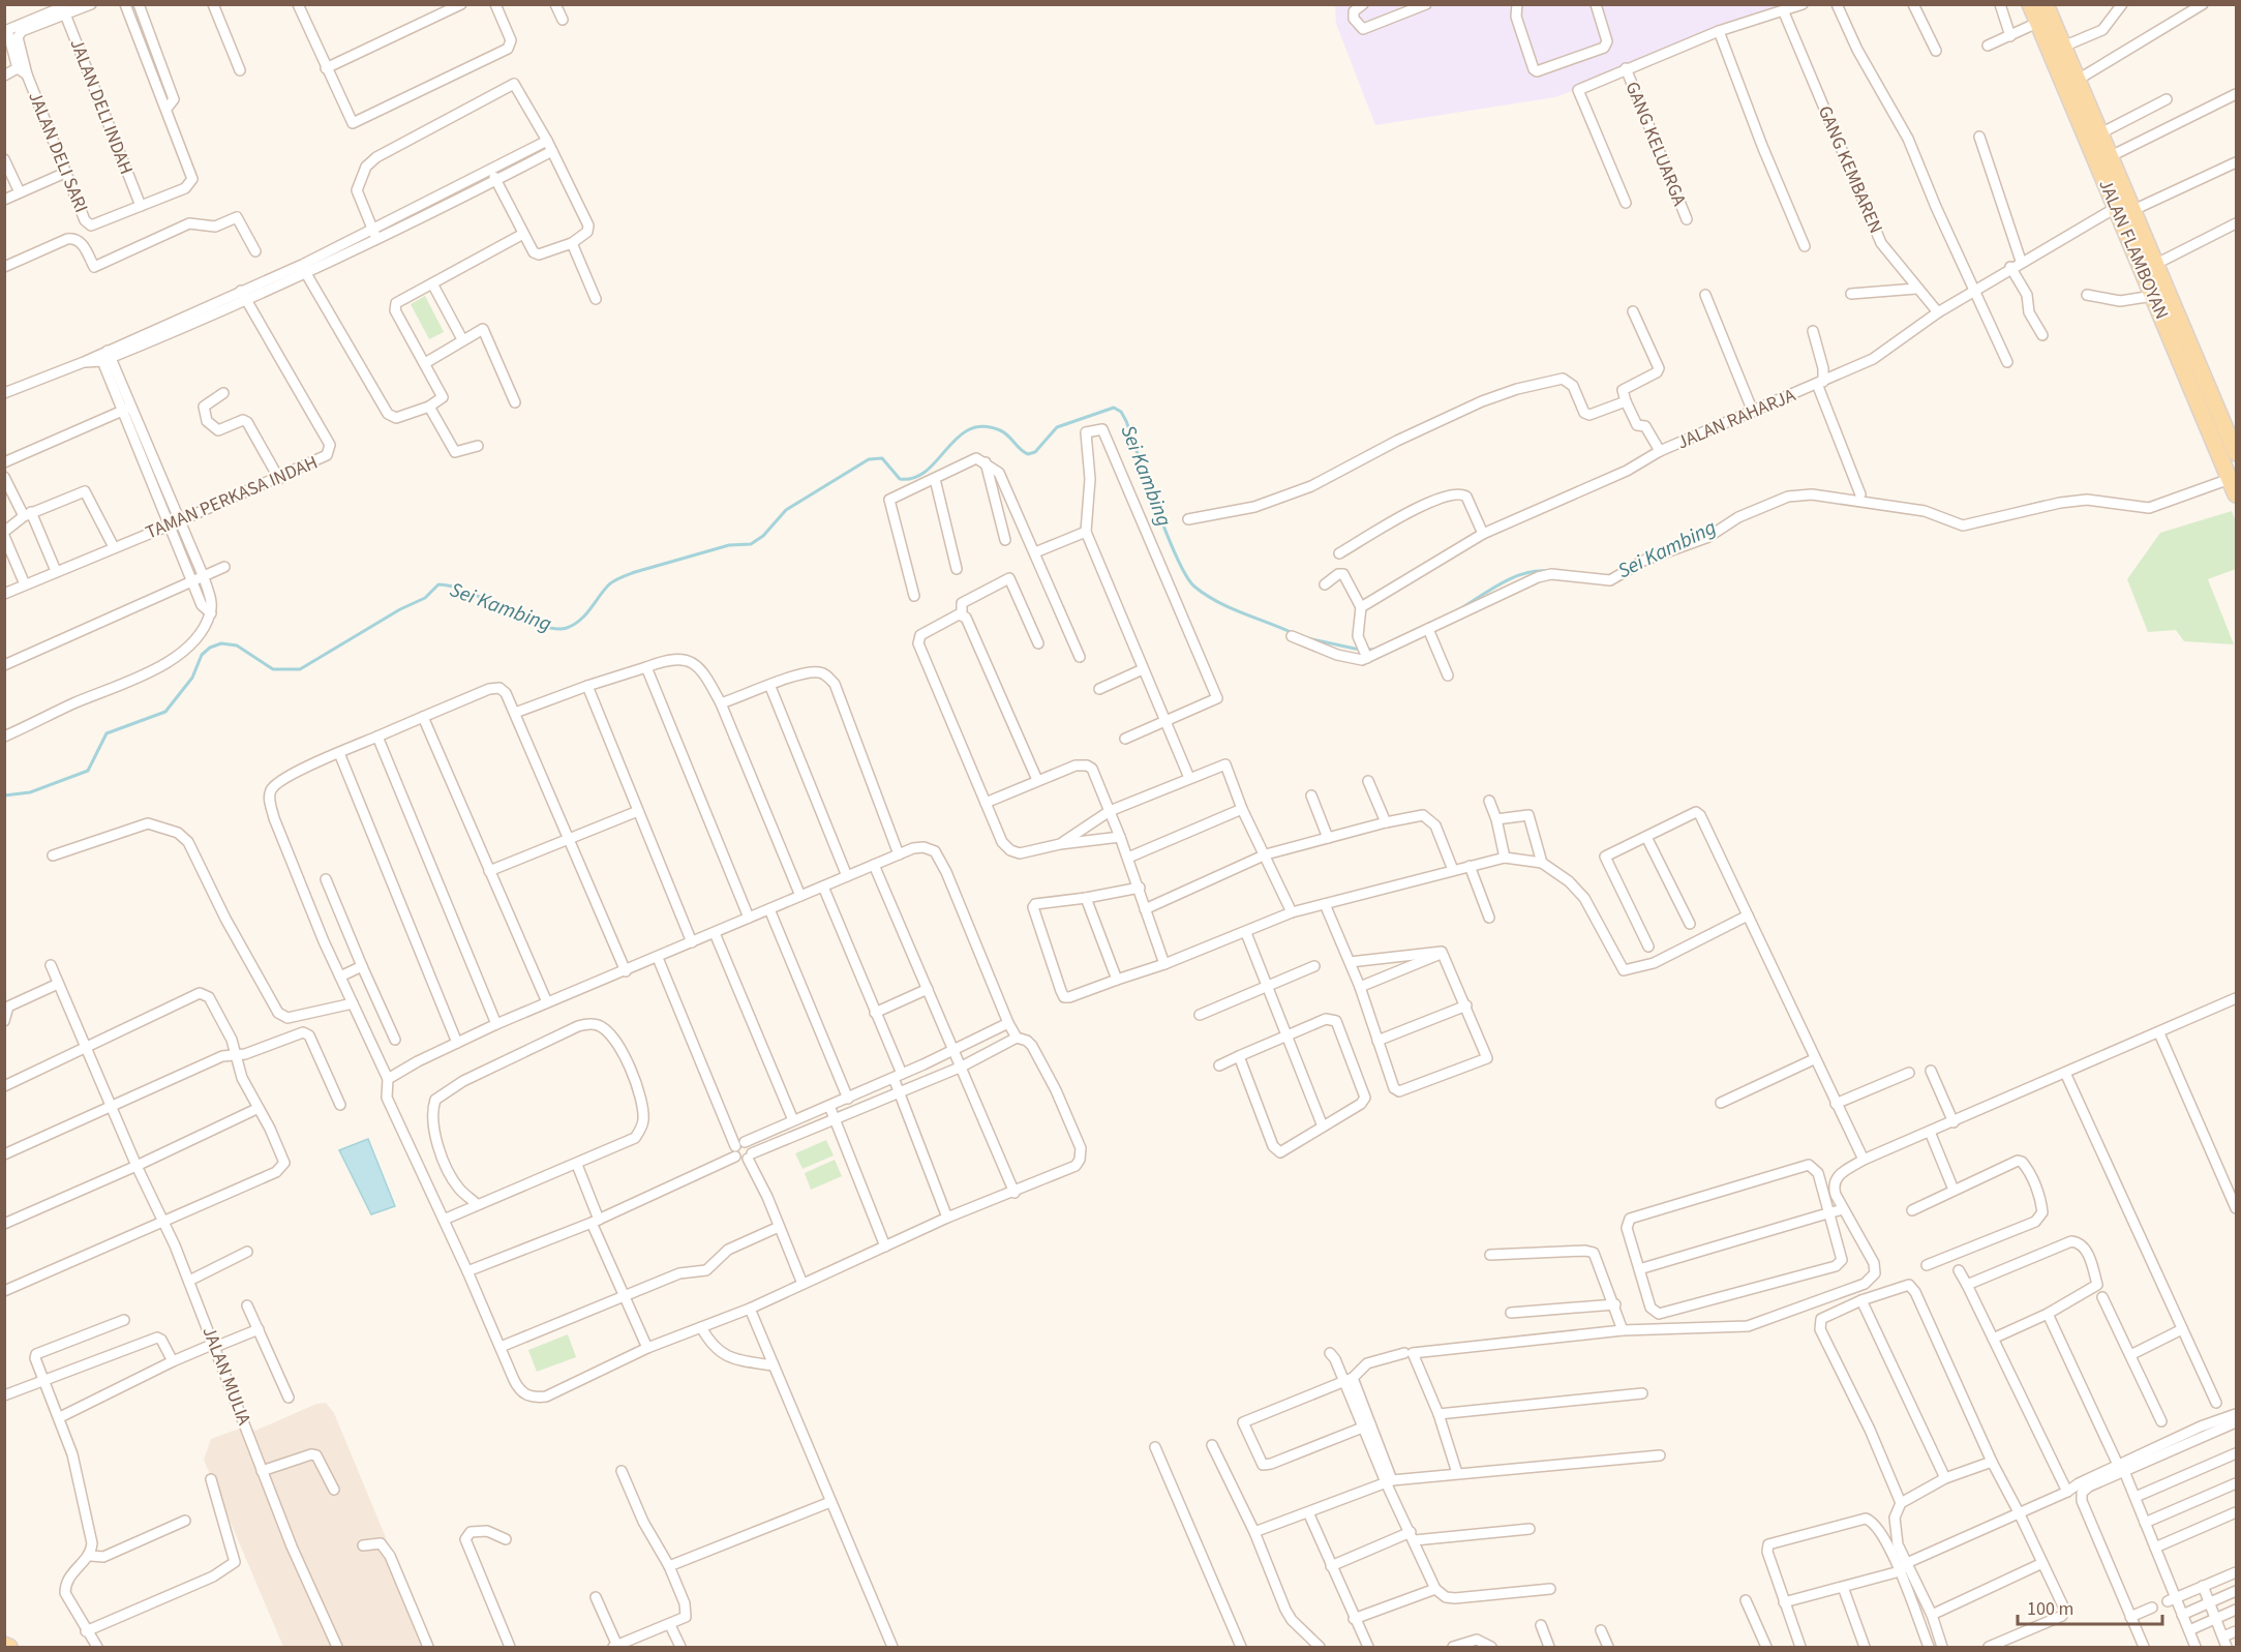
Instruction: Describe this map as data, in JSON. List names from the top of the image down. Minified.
{"streets":{"main road":["JALAN FLAMBOYAN"],"street":["JALAN DELI INDAH","GANG KELUARGA","JALAN DELI SARI","GANG KEMBAREN","JALAN RAHARJA","TAMAN PERKASA INDAH","JALAN MULIA"]},"crossings":[["JALAN DELI INDAH","JALAN DELI SARI"],["GANG KEMBAREN","JALAN RAHARJA"],["JALAN FLAMBOYAN","JALAN RAHARJA"]],"water":["Sei Kambing"],"scale_bar":"100 m"}
